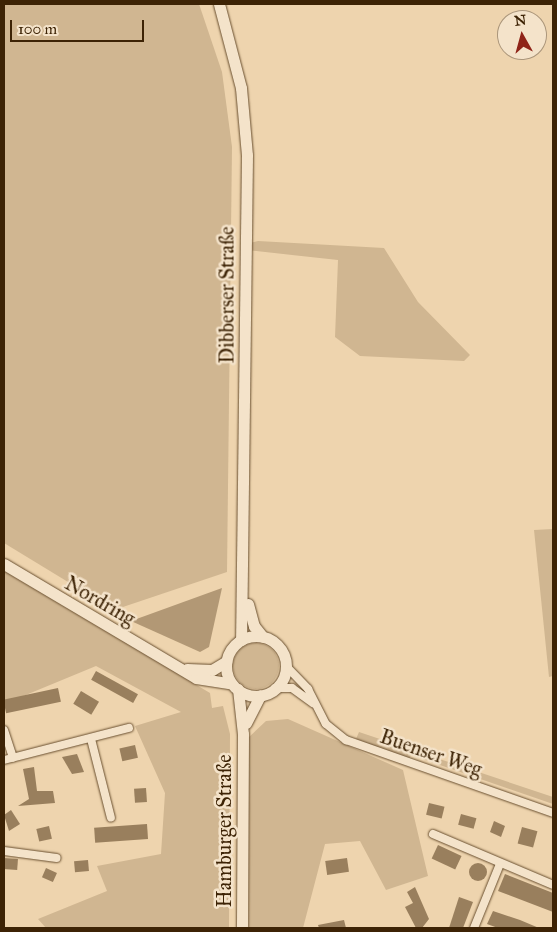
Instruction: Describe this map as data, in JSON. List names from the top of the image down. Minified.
{"streets":{"main road":["Dibberser Straße","Nordring","Hamburger Straße"],"street":["Buenser Weg"]},"crossings":[["Dibberser Straße","Nordring"],["Dibberser Straße","Buenser Weg"],["Dibberser Straße","Hamburger Straße"],["Nordring","Buenser Weg"],["Nordring","Hamburger Straße"],["Buenser Weg","Hamburger Straße"]],"scale_bar":"100 m","north":"top"}
